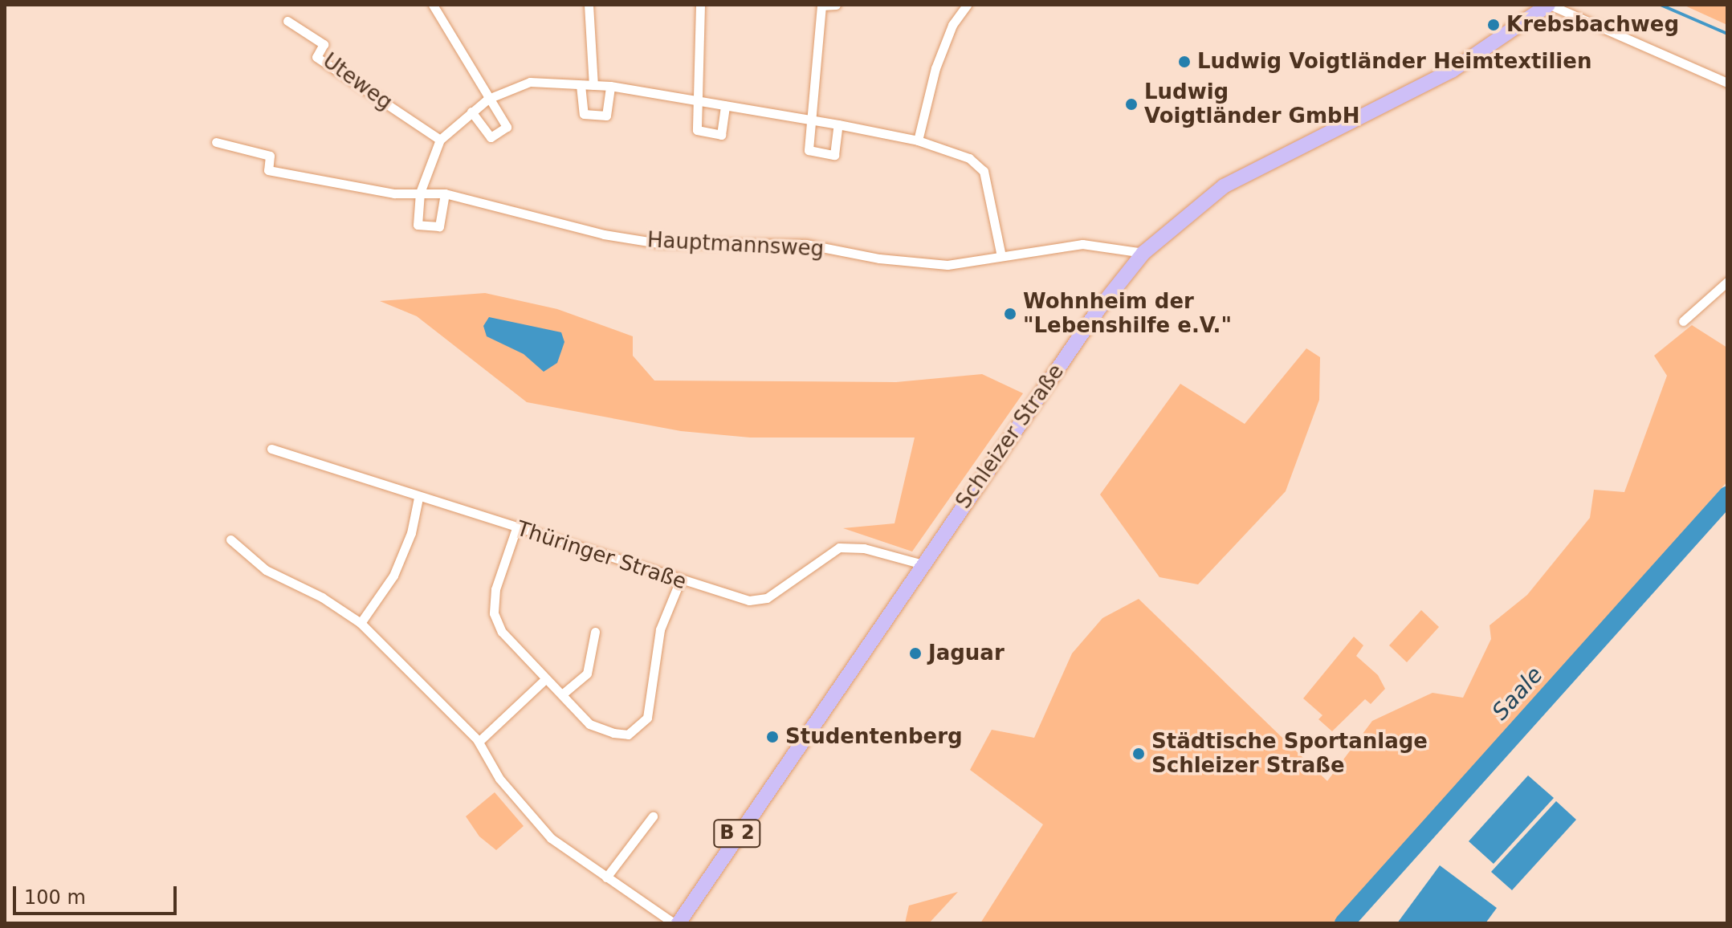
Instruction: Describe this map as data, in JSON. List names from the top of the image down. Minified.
{"streets":{"main road":["Schleizer Straße","B 2"],"street":["Uteweg","Hauptmannsweg","Thüringer Straße"]},"crossings":[["Hauptmannsweg","Schleizer Straße"],["Schleizer Straße","Thüringer Straße"]],"water":["Saale"],"places":["Krebsbachweg","Ludwig Voigtländer Heimtextilien","Ludwig Voigtländer GmbH","Wohnheim der \"Lebenshilfe e.V.\"","Jaguar","Studentenberg","Städtische Sportanlage Schleizer Straße"],"scale_bar":"100 m"}
